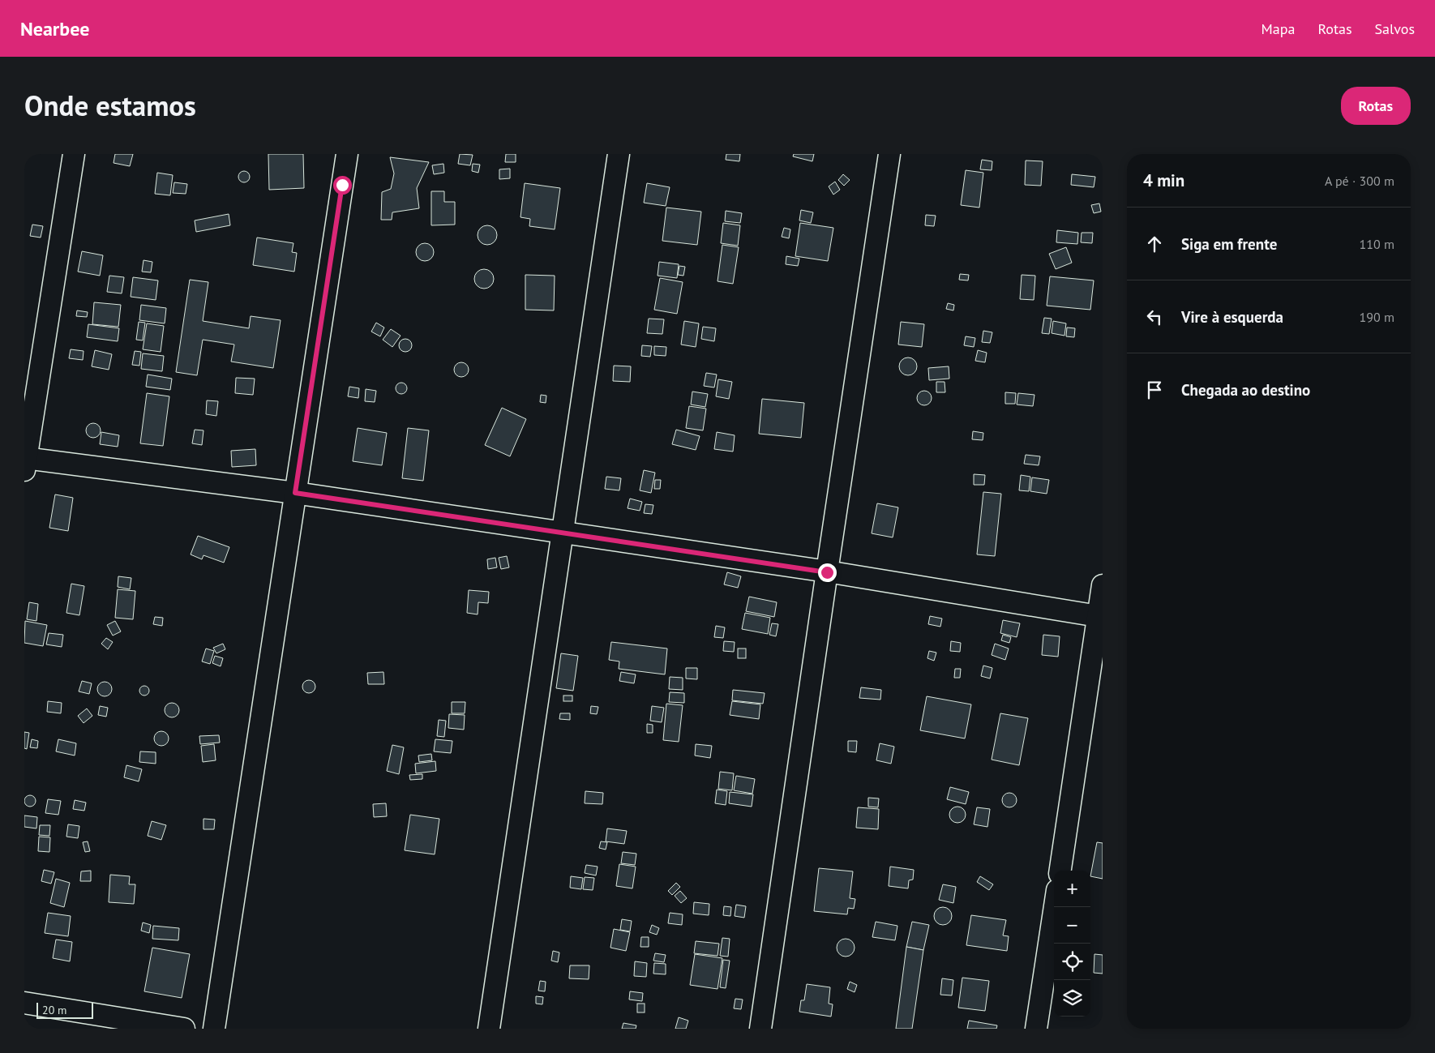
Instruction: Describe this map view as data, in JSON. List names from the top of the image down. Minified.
{"scale_bar":"20 m","page":{"header":"Nearbee","nav":["Mapa","Rotas","Salvos"],"title":"Onde estamos","buttons":"Rotas","heading":["4 min","A pé · 300 m"],"list":[["Siga em frente","110 m"],["Vire à esquerda","190 m"],"Chegada ao destino"],"map_buttons":["+","−"],"scale":"20 m"}}
